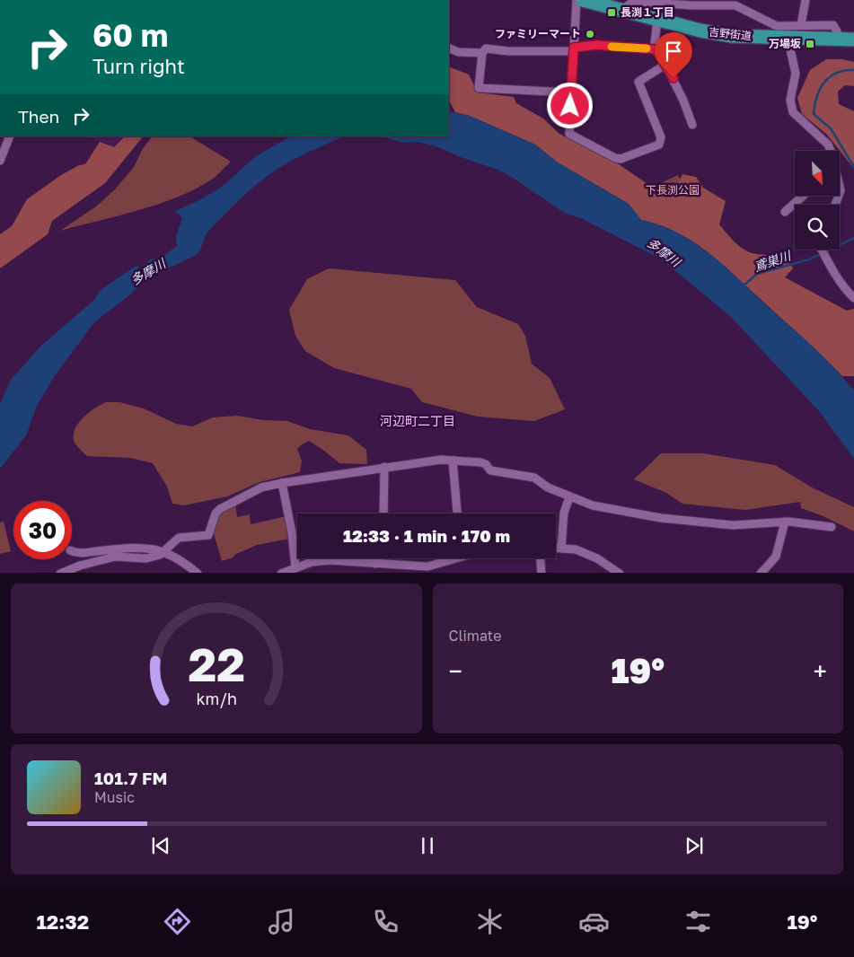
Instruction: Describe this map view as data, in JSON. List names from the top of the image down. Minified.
{"streets":{"highway":["吉野街道"]},"districts":["河辺町二丁目"],"water":["多摩川","鳶巣川"],"parks":["下長渕公園"],"places":{"transit":["長渕１丁目","万場坂"],"other":["ファミリーマート"]},"north":"bottom right","page":{"turn":["60 m","Turn right"],"then":"Then","limit":"30","trip":"12:33 · 1 min · 170 m","tile":"Climate","heat":["−","19°","+"],"song":["101.7 FM","Music"],"tabs":["12:32","19°"],"gauge":["22","km/h"]}}
